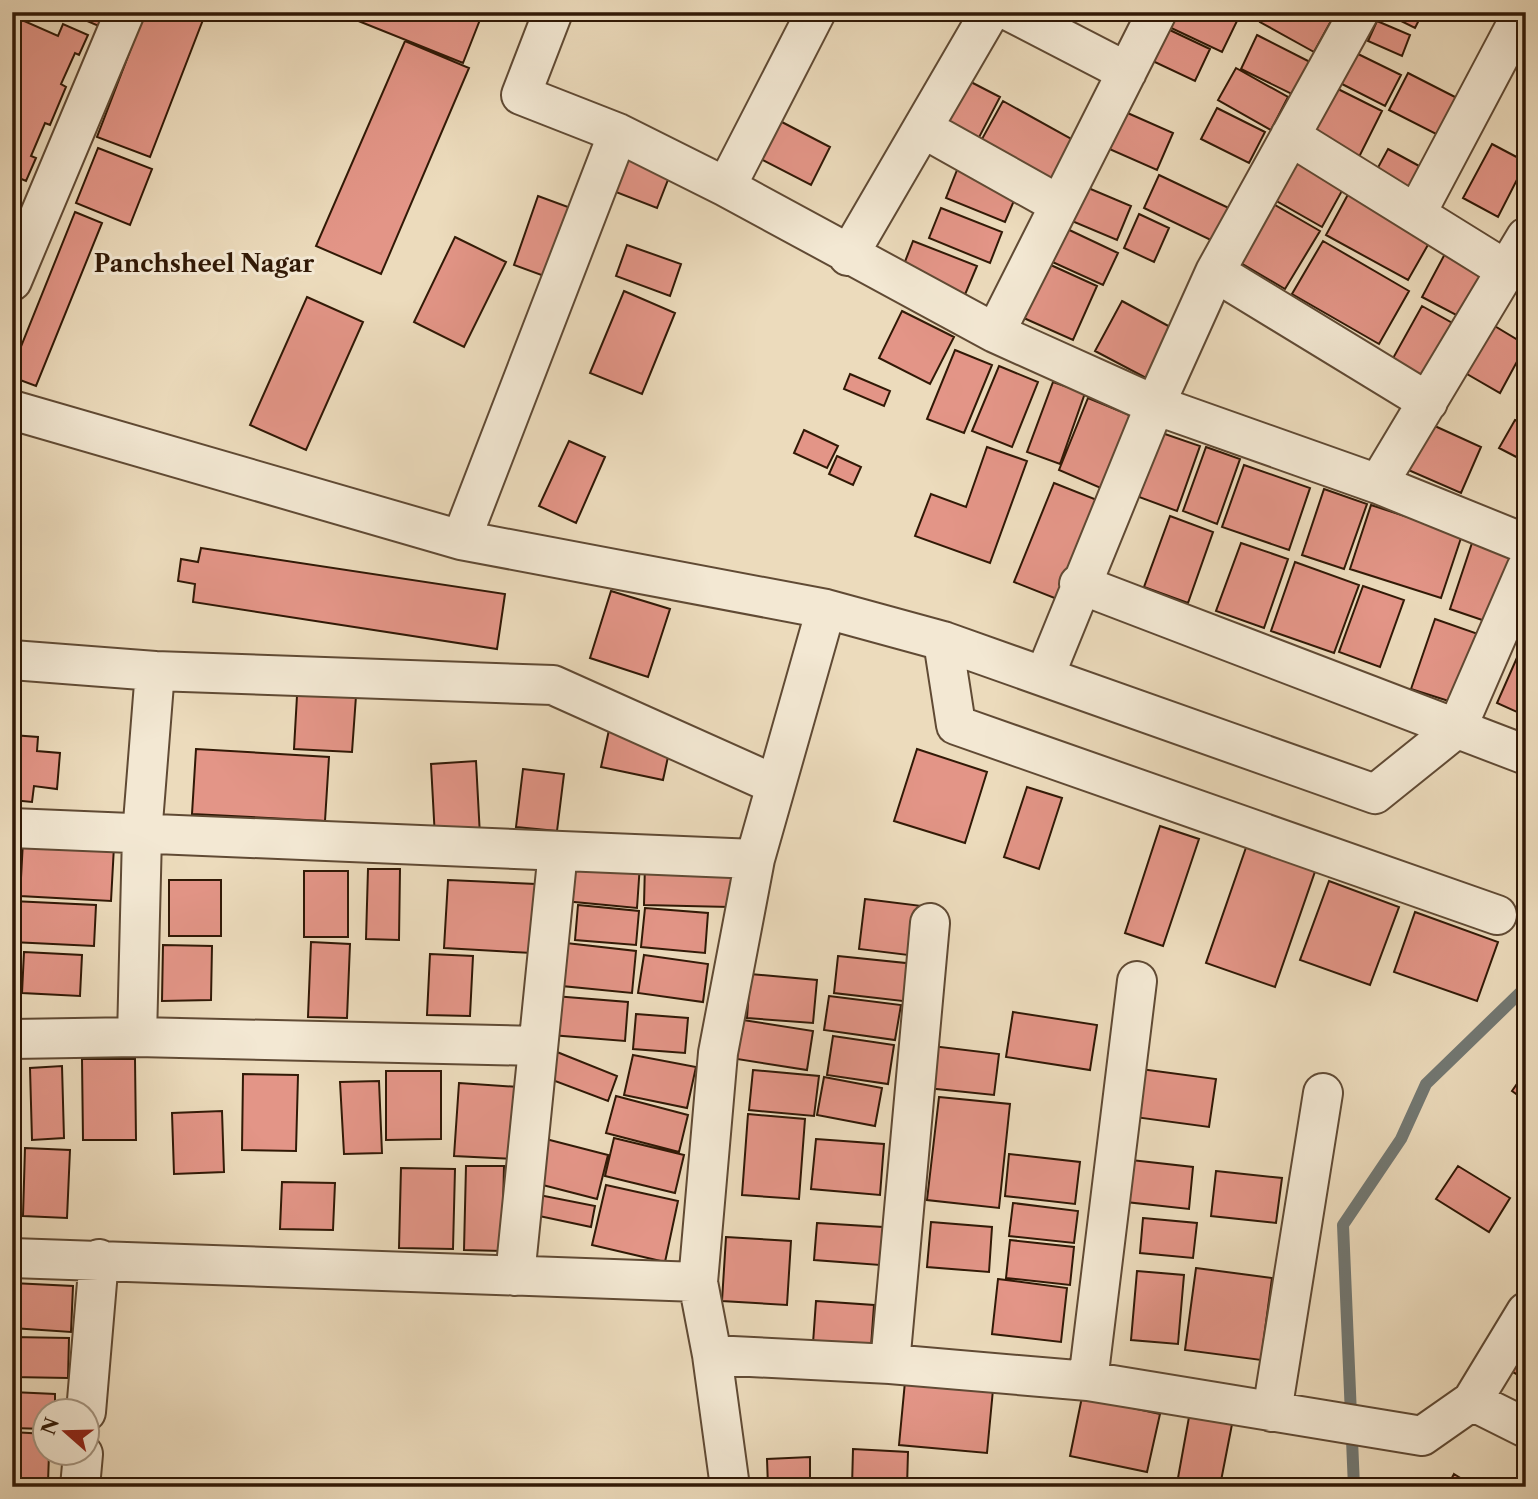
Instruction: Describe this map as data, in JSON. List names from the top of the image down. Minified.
{"districts":["Panchsheel Nagar"],"north":"left"}
